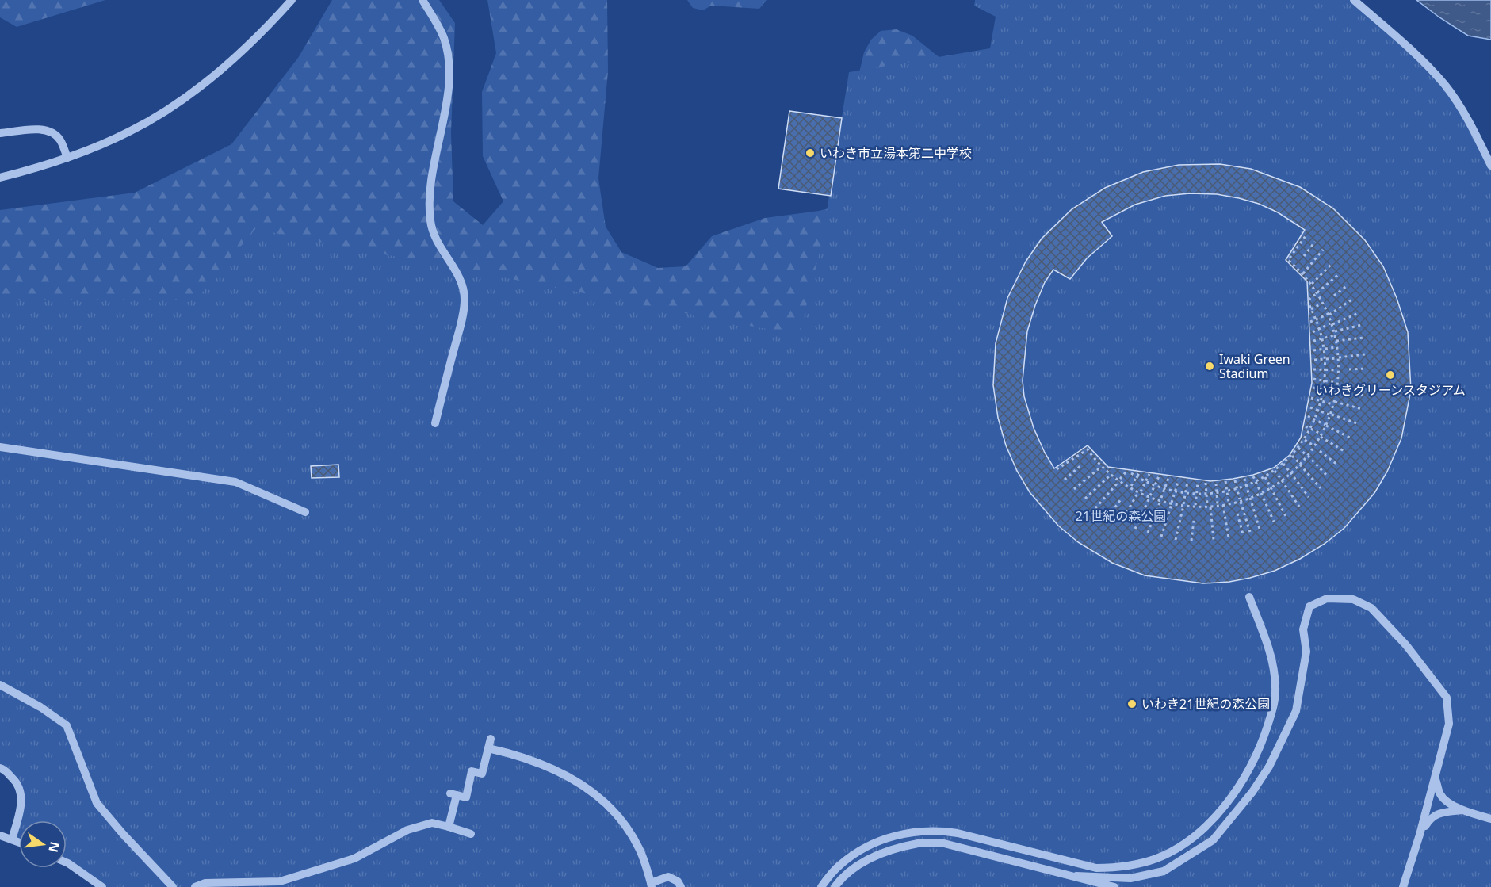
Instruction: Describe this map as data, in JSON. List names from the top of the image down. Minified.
{"parks":["21世紀の森公園"],"places":["いわき市立湯本第二中学校","Iwaki Green Stadium","いわきグリーンスタジアム","いわき21世紀の森公園"],"north":"right"}
